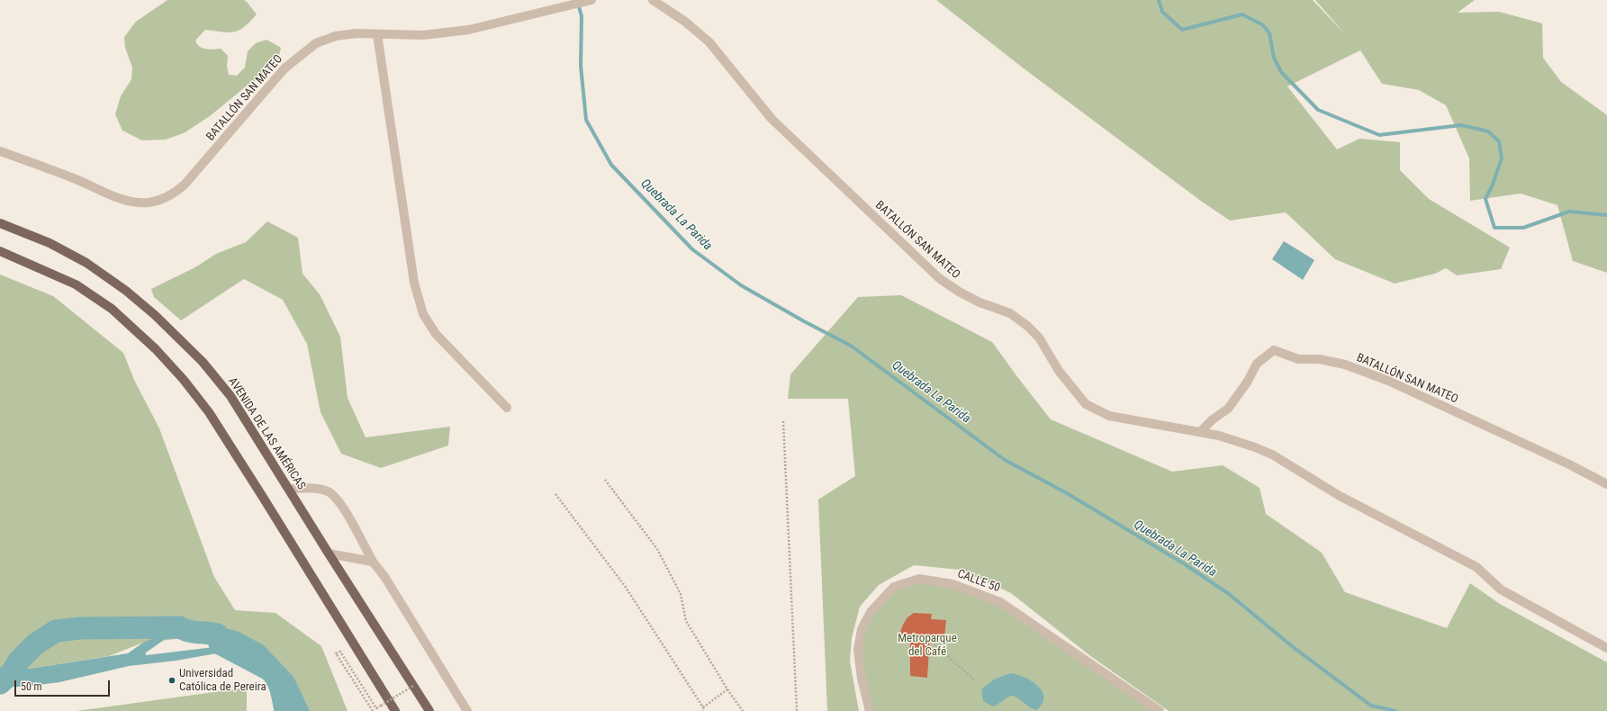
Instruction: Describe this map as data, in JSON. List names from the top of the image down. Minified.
{"streets":{"main road":["AVENIDA DE LAS AMÉRICAS"],"street":["BATALLÓN SAN MATEO","CALLE 50"]},"water":["Quebrada La Parida"],"parks":["Metroparque del Café"],"places":["Universidad Católica de Pereira"],"scale_bar":"50 m"}
